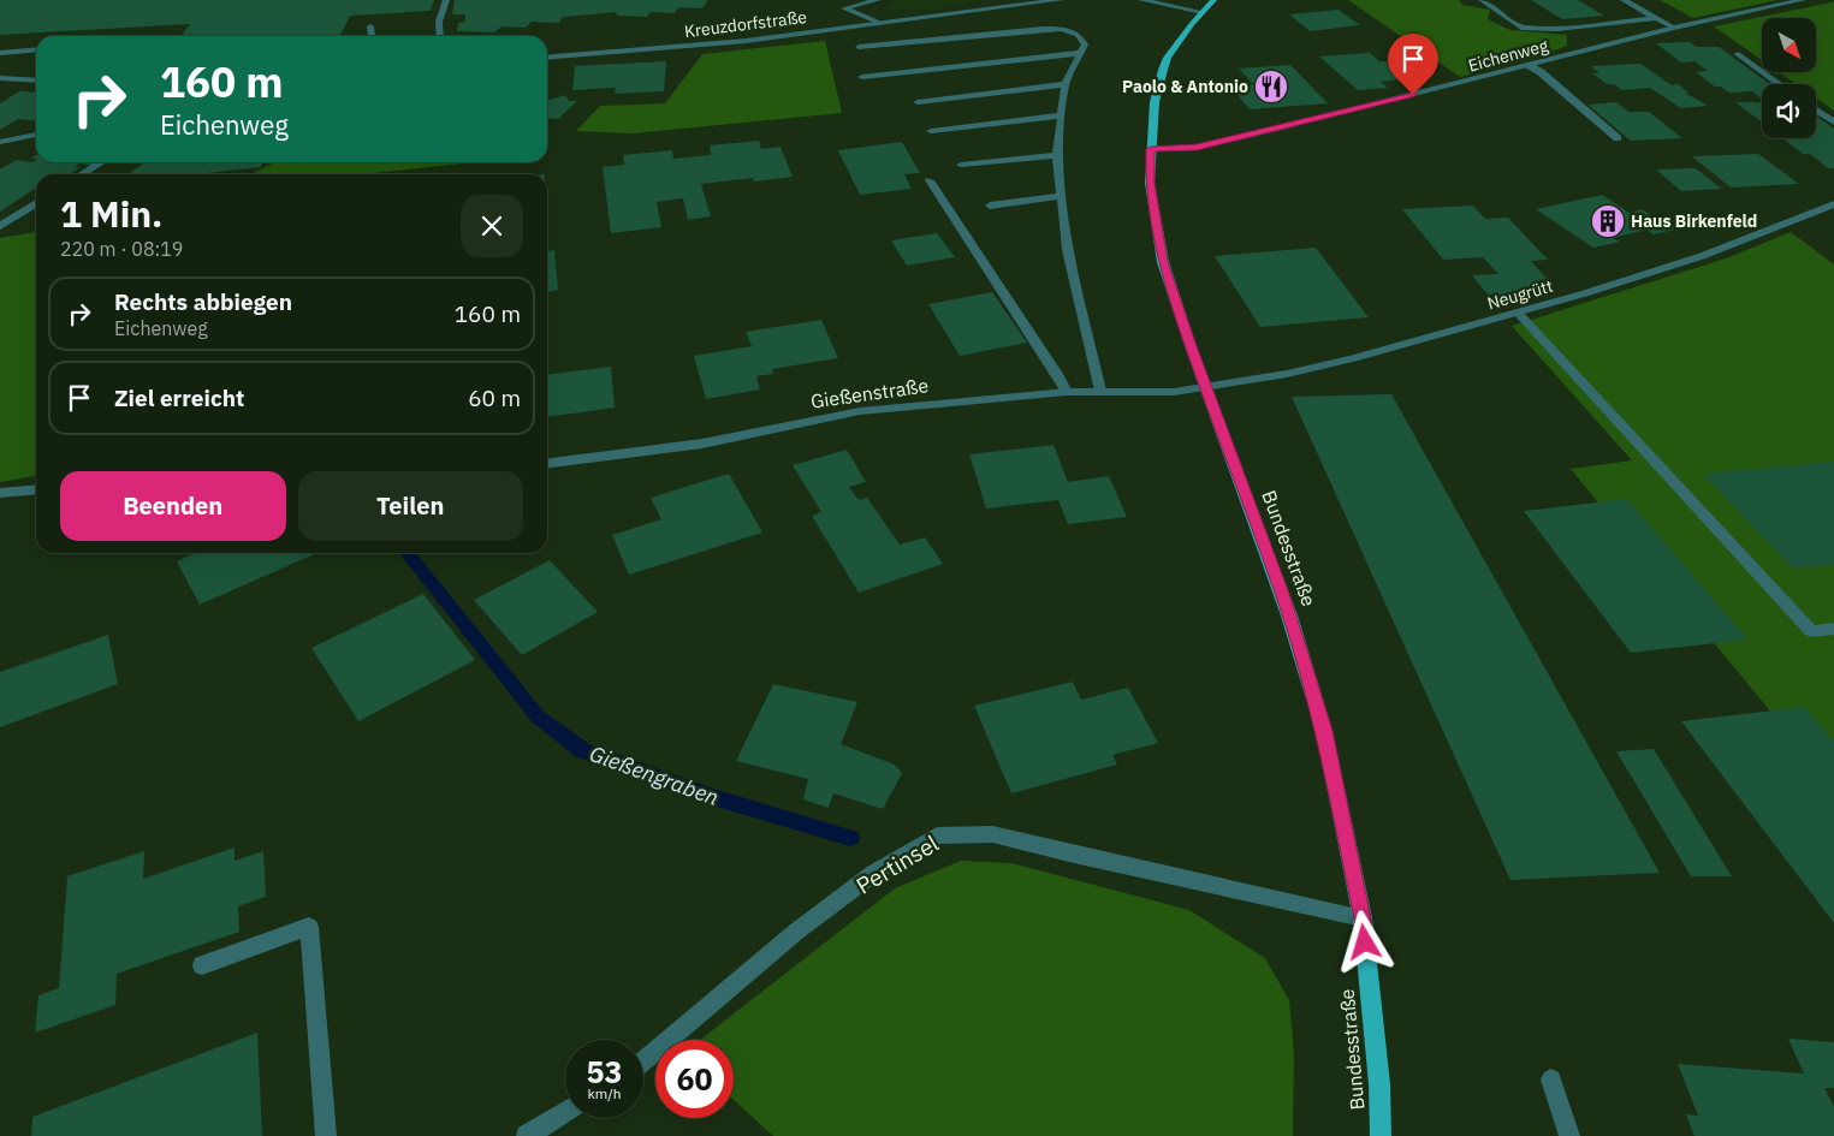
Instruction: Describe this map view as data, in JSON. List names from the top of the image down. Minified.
{"streets":{"main road":["Bundesstraße"],"street":["Kreuzdorfstraße","Eichenweg","Neugrütt","Gießenstraße","Pertinsel"]},"crossings":[["Eichenweg","Bundesstraße"],["Neugrütt","Gießenstraße"],["Neugrütt","Bundesstraße"],["Gießenstraße","Bundesstraße"],["Bundesstraße","Pertinsel"]],"water":["Gießengraben"],"places":{"restaurant":["Paolo & Antonio"],"building":["Haus Birkenfeld"]},"north":"bottom right","page":{"turn":["160 m","Eichenweg"],"heading":["1 Min.","220 m · 08:19"],"list":[{"name":"Rechts abbiegen","note":"Eichenweg","value":"160 m"},{"name":"Ziel erreicht","value":"60 m"}],"buttons":["Beenden","Teilen"],"speed":"53 km/h","limit":"60"}}
